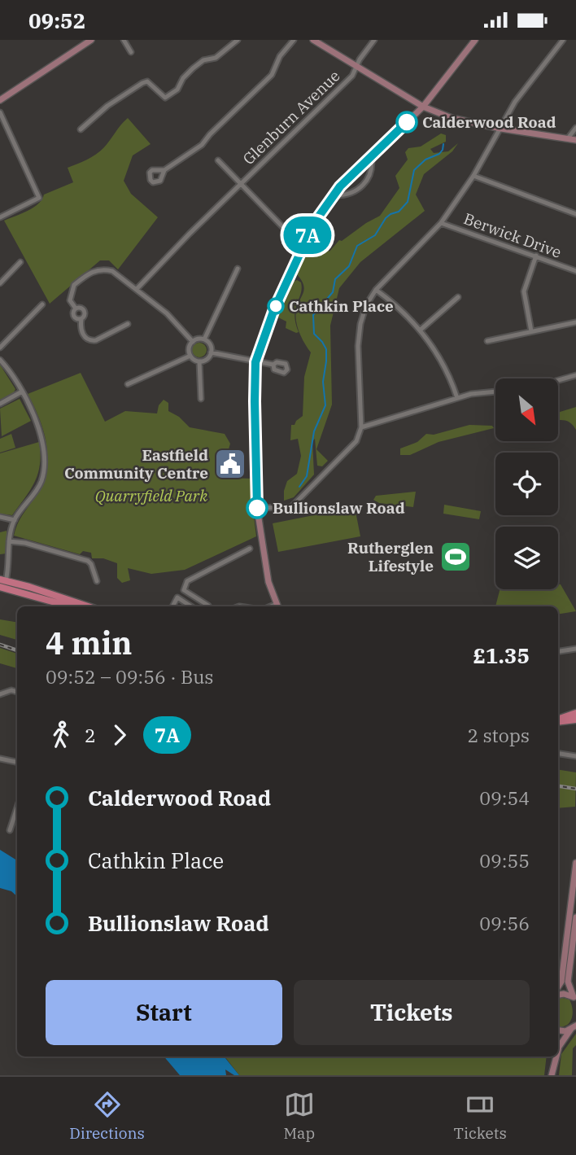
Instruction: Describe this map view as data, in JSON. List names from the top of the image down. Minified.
{"streets":{"street":["Glenburn Avenue","Berwick Drive"]},"parks":["Quarryfield Park"],"places":{"other":["Calderwood Road","Cathkin Place","Bullionslaw Road"],"public building":["Eastfield Community Centre"],"sports":["Rutherglen Lifestyle"]},"lines":["bus line 7A"],"north":"bottom right","page":{"status":"09:52","on_map":"7A","heading":["4 min","09:52 – 09:56 · Bus","£1.35"],"legs":["2","7A","2 stops"],"list":[{"name":"Calderwood Road","value":"09:54"},{"name":"Cathkin Place","value":"09:55"},{"name":"Bullionslaw Road","value":"09:56"}],"buttons":["Start","Tickets"],"tabs":["Directions","Map","Tickets"]}}
